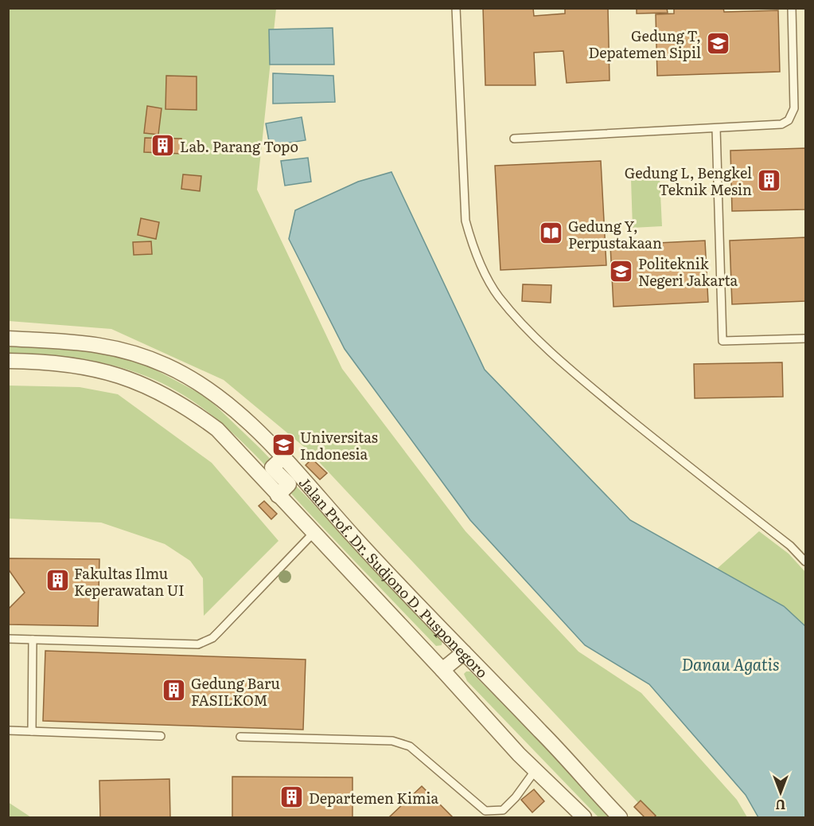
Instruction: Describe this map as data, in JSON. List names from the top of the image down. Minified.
{"streets":{"street":["Jalan Prof. Dr. Sudjono D. Pusponegoro"]},"water":["Danau Agatis"],"places":{"school or university":["Gedung T, Depatemen Sipil","Politeknik Negeri Jakarta","Universitas Indonesia"],"building":["Lab. Parang Topo","Gedung L, Bengkel Teknik Mesin","Fakultas Ilmu Keperawatan UI","Gedung Baru FASILKOM","Departemen Kimia"],"library":["Gedung Y, Perpustakaan"]},"north":"bottom"}
